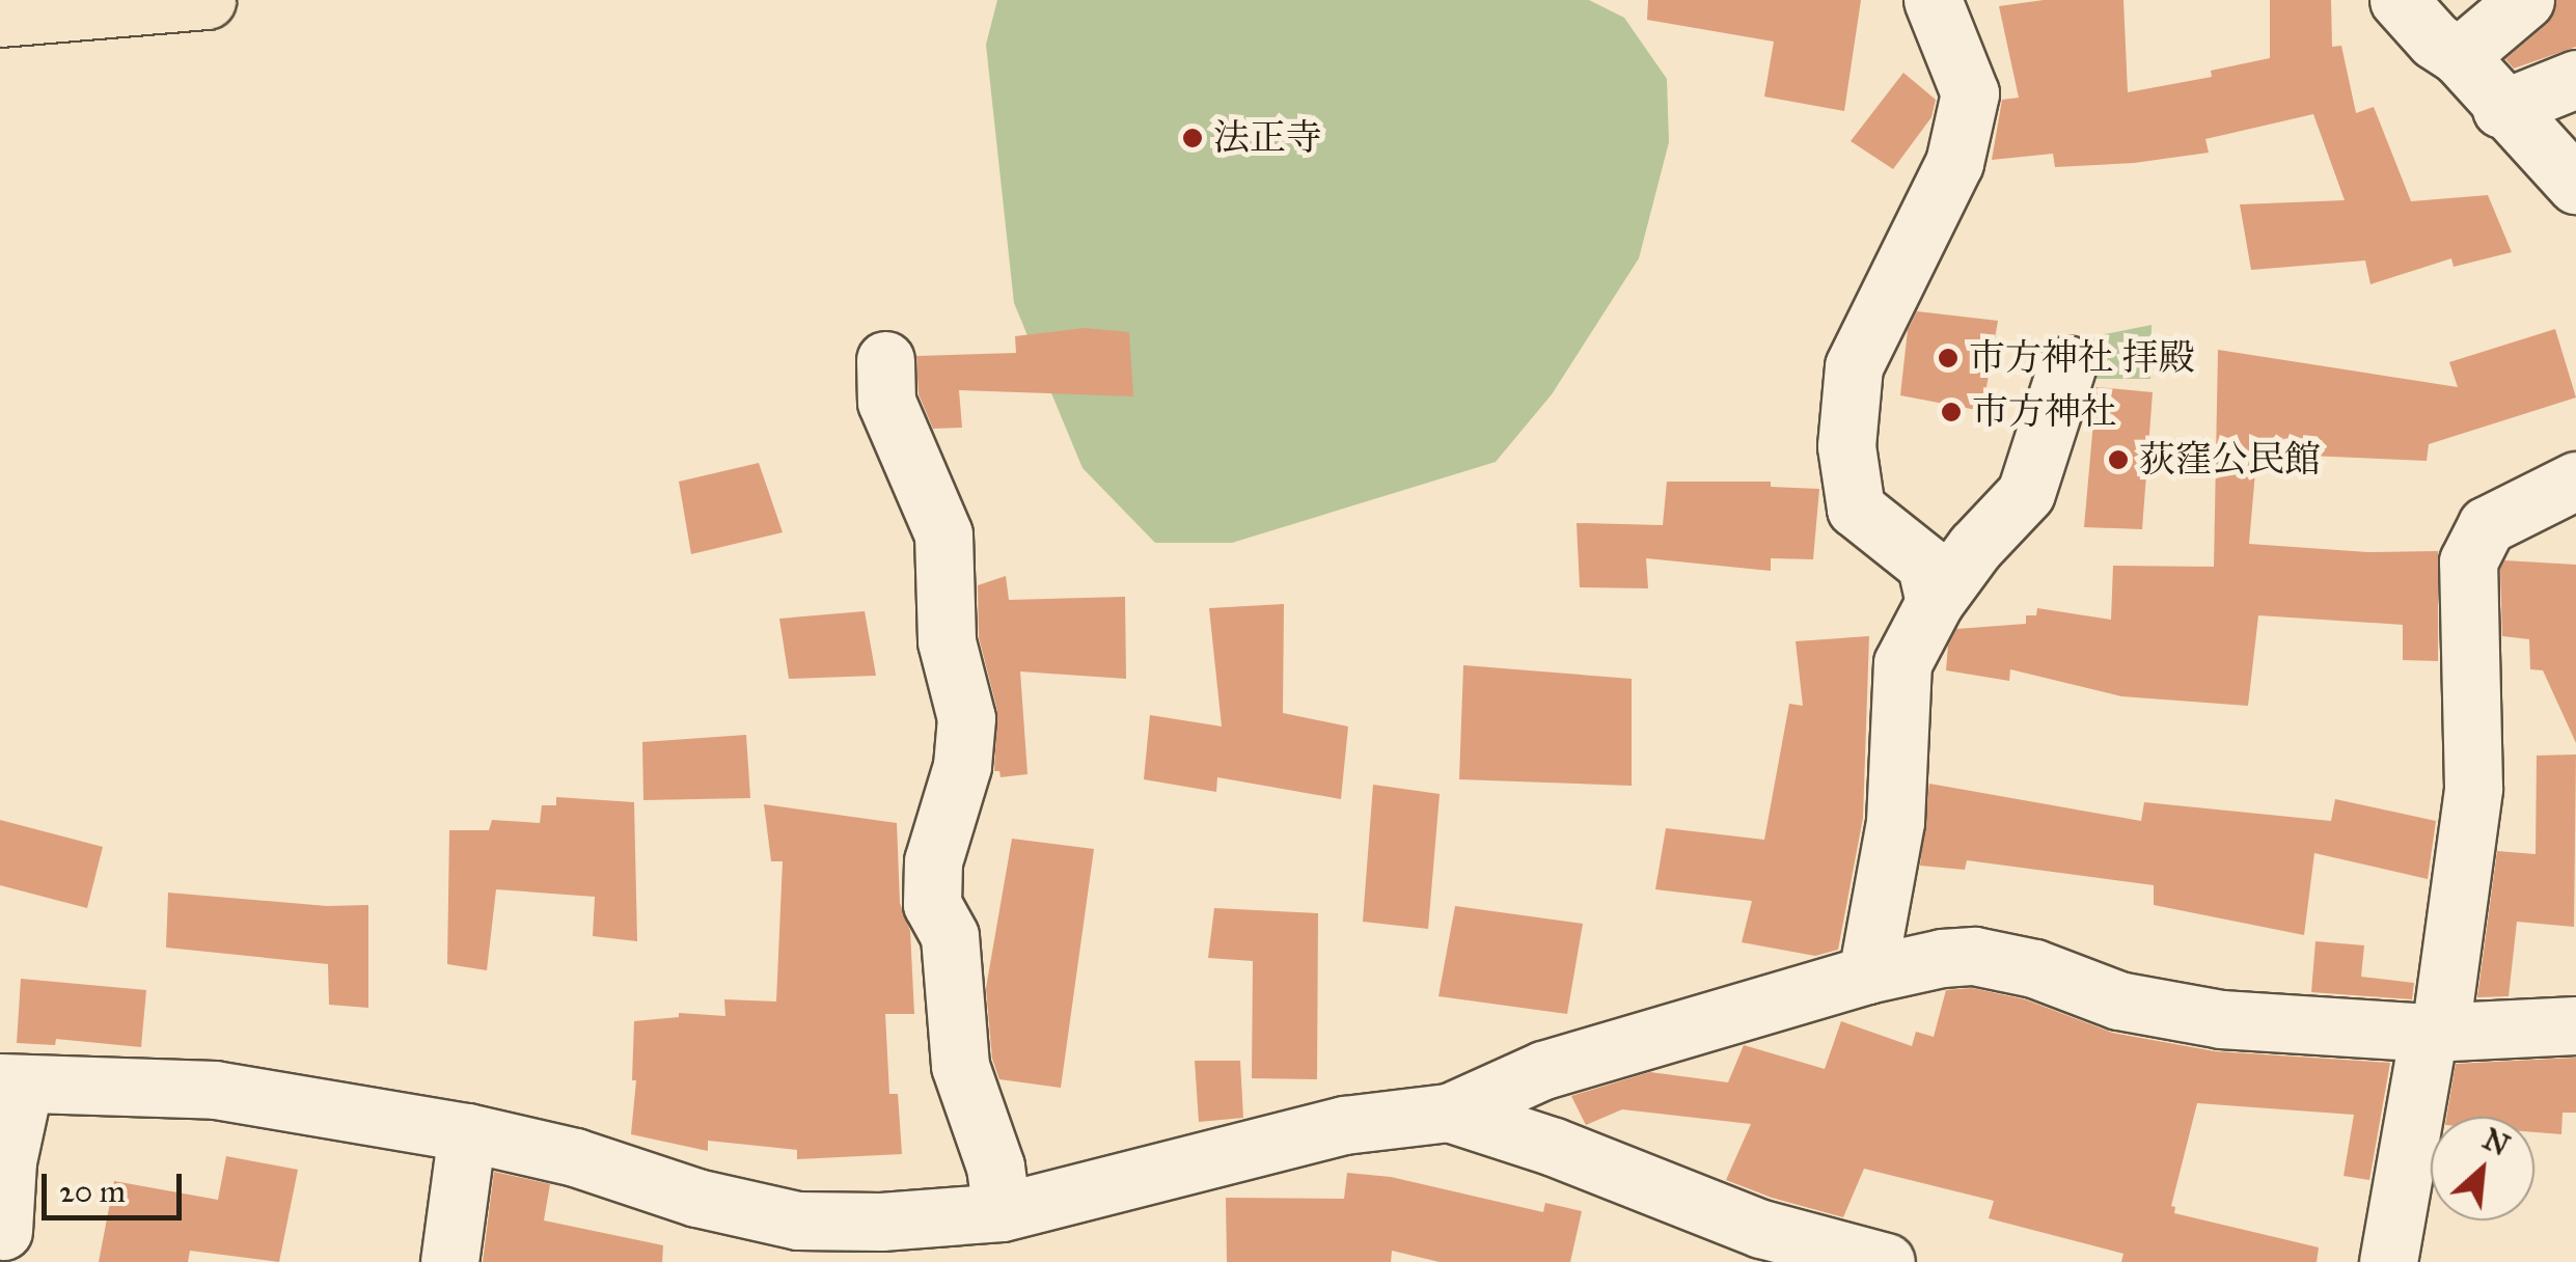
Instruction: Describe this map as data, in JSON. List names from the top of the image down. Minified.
{"places":["法正寺","市方神社 拝殿","市方神社","荻窪公民館"],"scale_bar":"20 m","north":"top right"}
